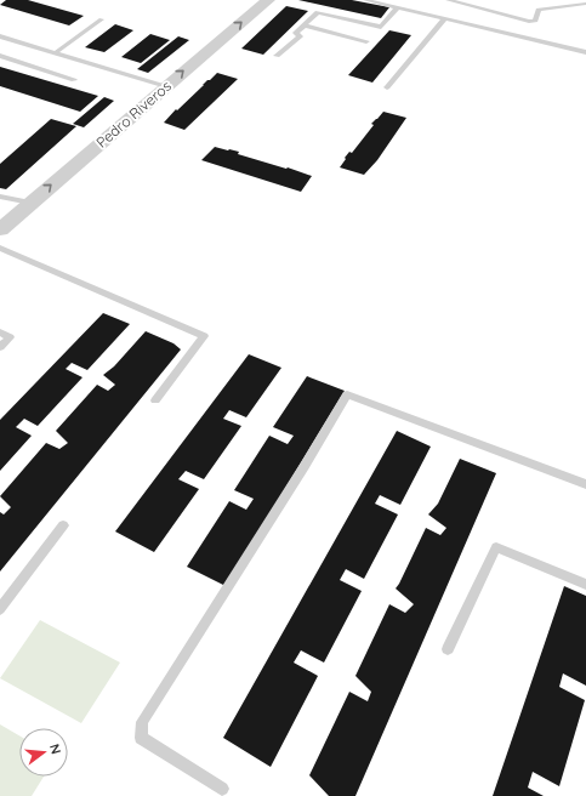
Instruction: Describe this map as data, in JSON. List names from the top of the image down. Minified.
{"streets":{"street":["Pedro Riveros"]},"one_way":["Pedro Riveros"],"north":"right"}
